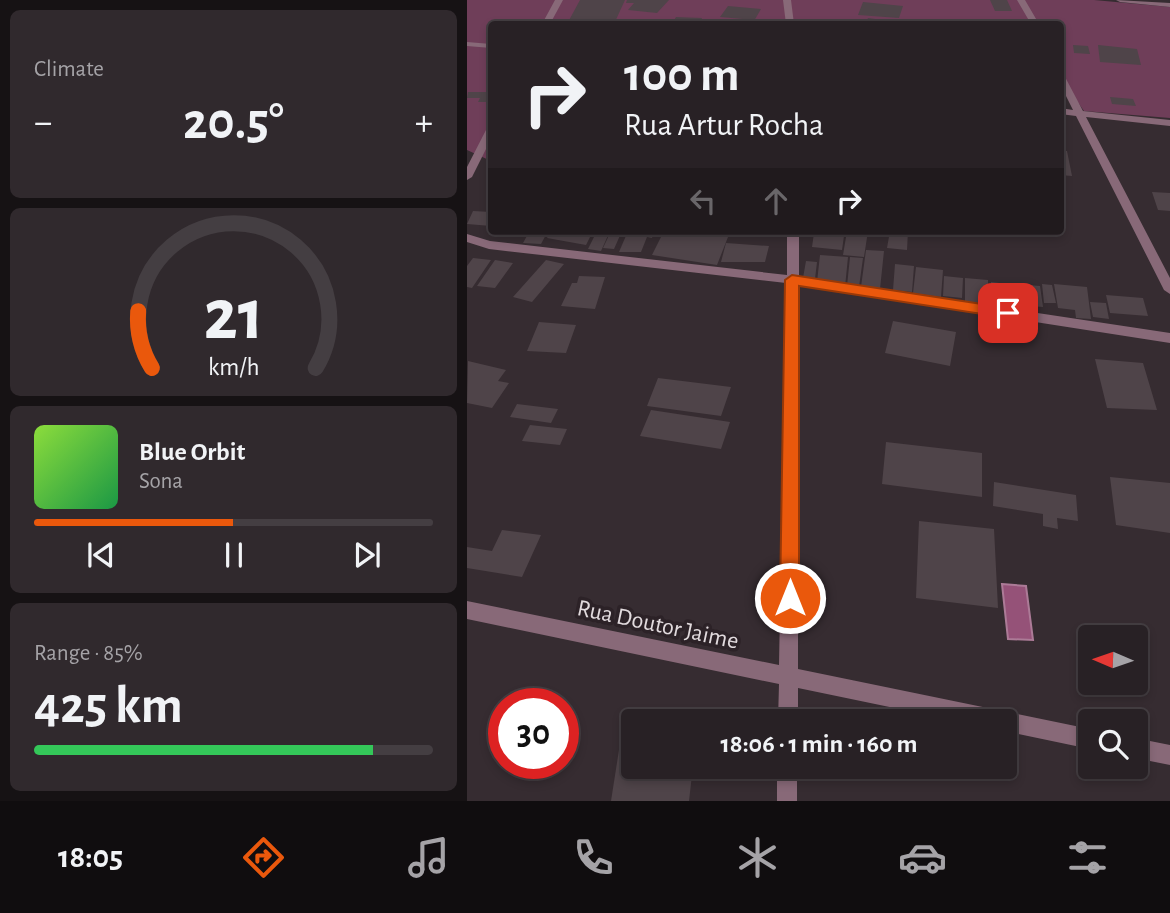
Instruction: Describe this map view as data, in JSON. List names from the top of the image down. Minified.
{"streets":{"street":["Rua Doutor Jaime"]},"north":"left","page":{"tile":["Climate",["Range · 85%","425 km"]],"turn":["100 m","Rua Artur Rocha"],"heat":["−","20.5°","+"],"song":["Blue Orbit","Sona"],"limit":"30","trip":"18:06 · 1 min · 160 m","tabs":"18:05","gauge":["21","km/h"]}}
